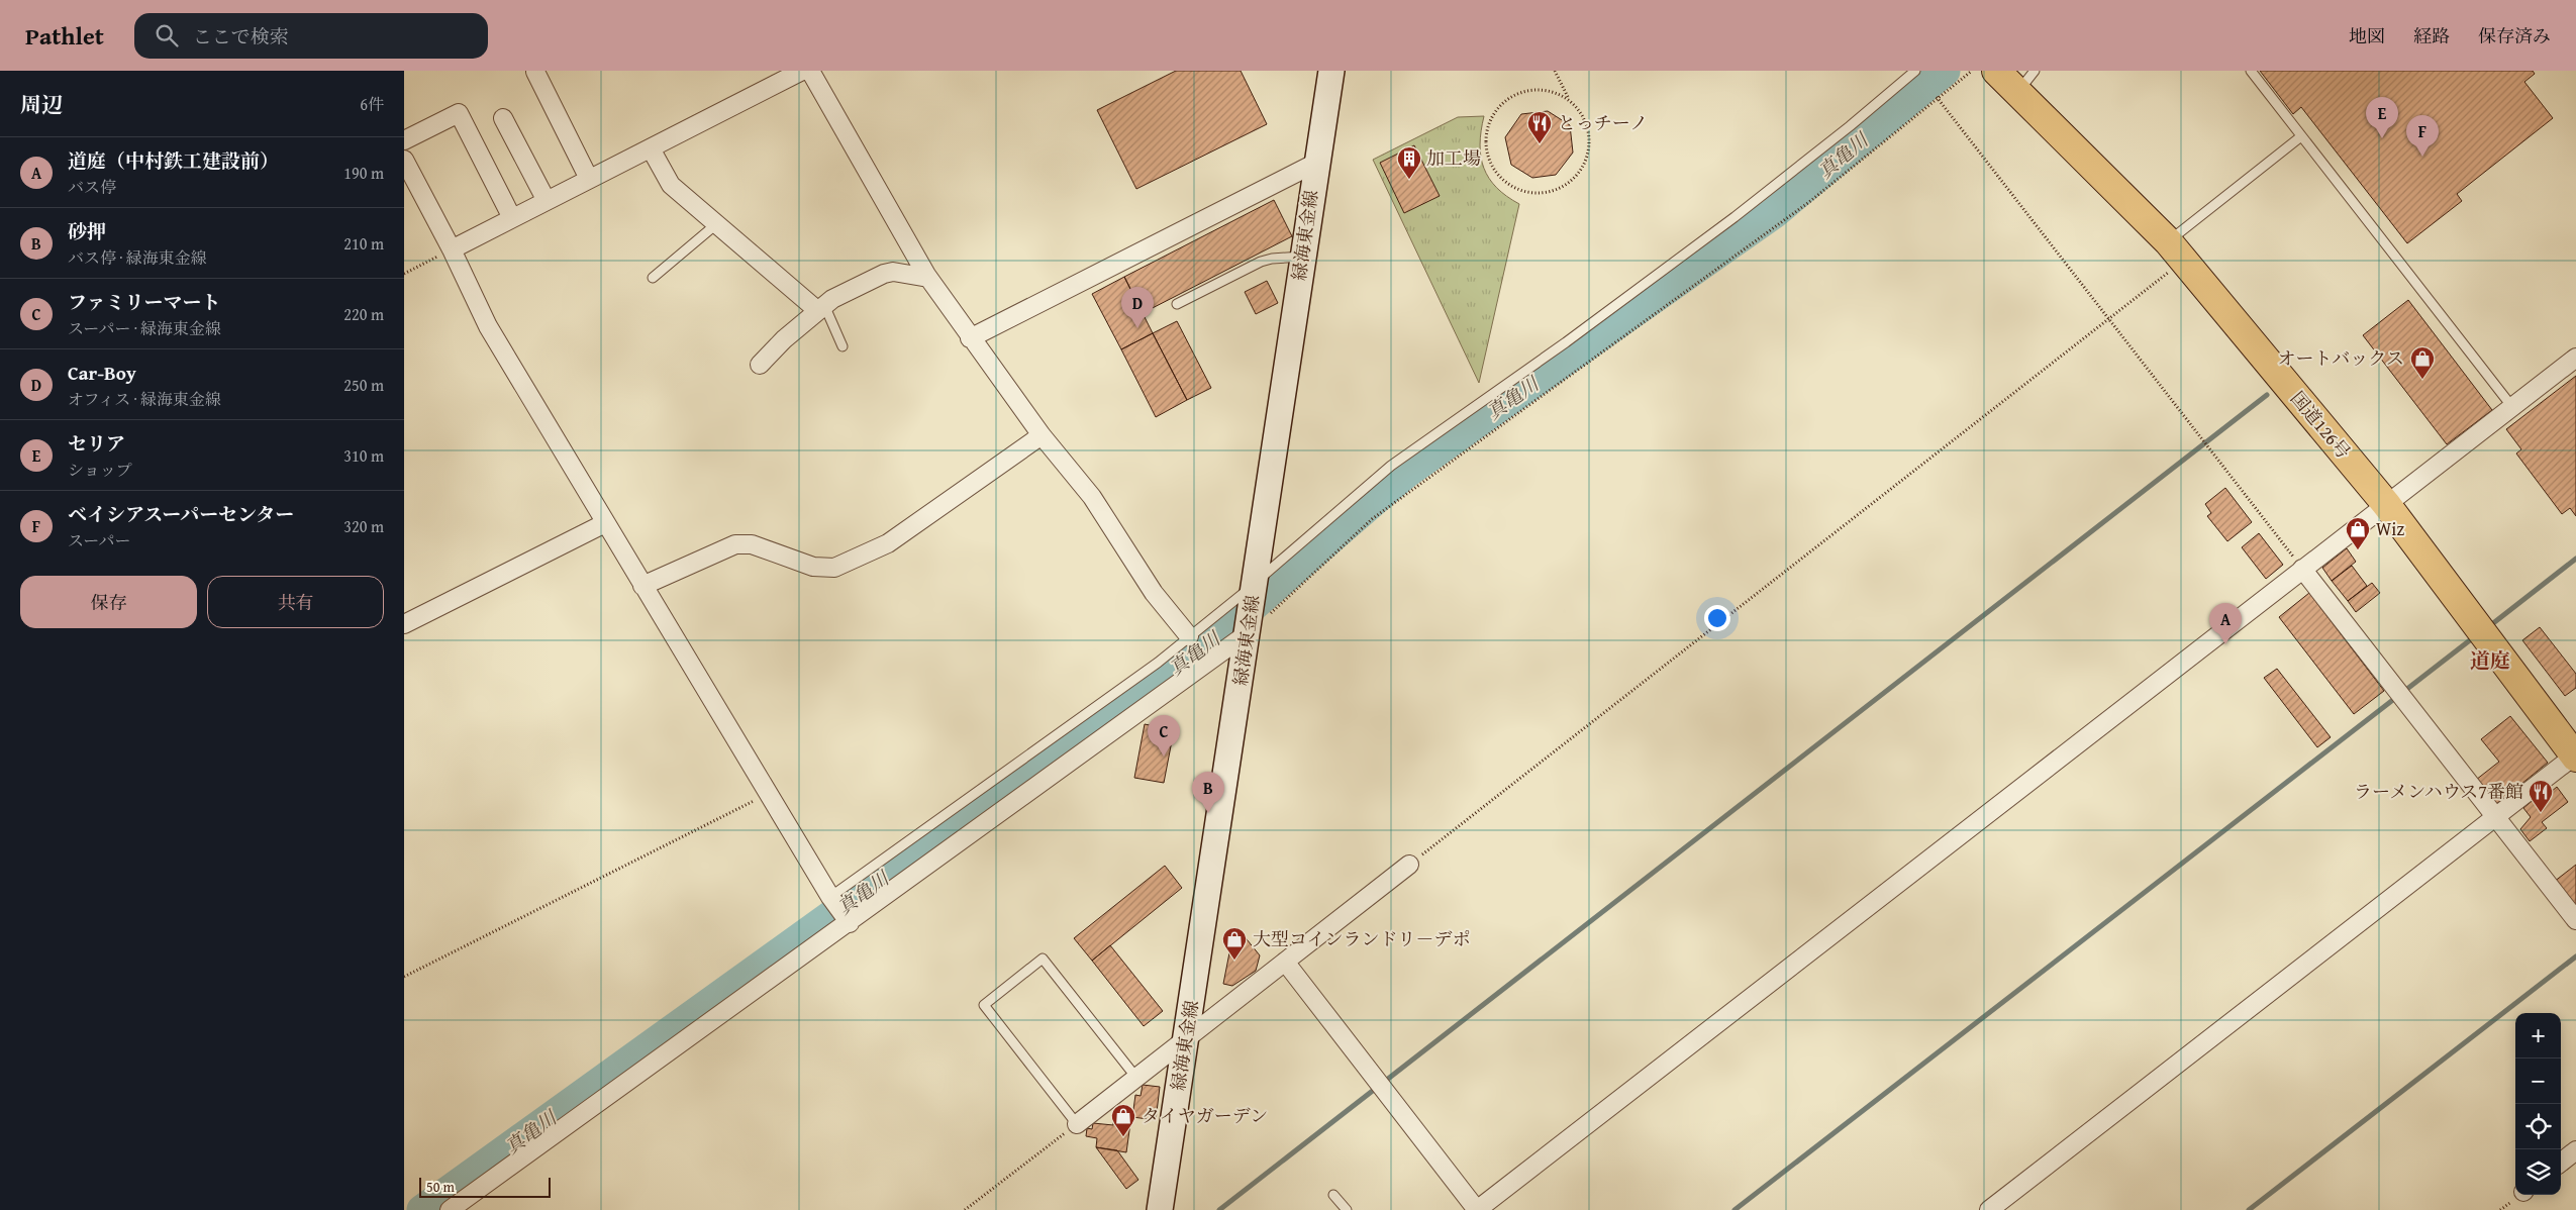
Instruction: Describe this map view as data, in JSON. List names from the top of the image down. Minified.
{"streets":{"highway":["国道126号"],"main road":["緑海東金線"]},"districts":["道庭"],"water":["真亀川"],"places":{"restaurant":["とっチーノ","ラーメンハウス7番館"],"building":["加工場"],"shop":["オートバックス","Wiz","大型コインランドリ－デポ","タイヤガーデン"]},"scale_bar":"50 m","page":{"header":"Pathlet","search":"ここで検索","nav":["地図","経路","保存済み"],"heading":["周辺","6件"],"pins":["E","F","D","A","C","B"],"list":[{"mark":"A","name":"道庭（中村鉄工建設前）","note":"バス停","value":"190 m"},{"mark":"B","name":"砂押","note":"バス停 · 緑海東金線","value":"210 m"},{"mark":"C","name":"ファミリーマート","note":"スーパー · 緑海東金線","value":"220 m"},{"mark":"D","name":"Car-Boy","note":"オフィス · 緑海東金線","value":"250 m"},{"mark":"E","name":"セリア","note":"ショップ","value":"310 m"},{"mark":"F","name":"ベイシアスーパーセンター","note":"スーパー","value":"320 m"}],"buttons":["保存","共有"],"map_buttons":["+","−"],"scale":"50 m"}}
